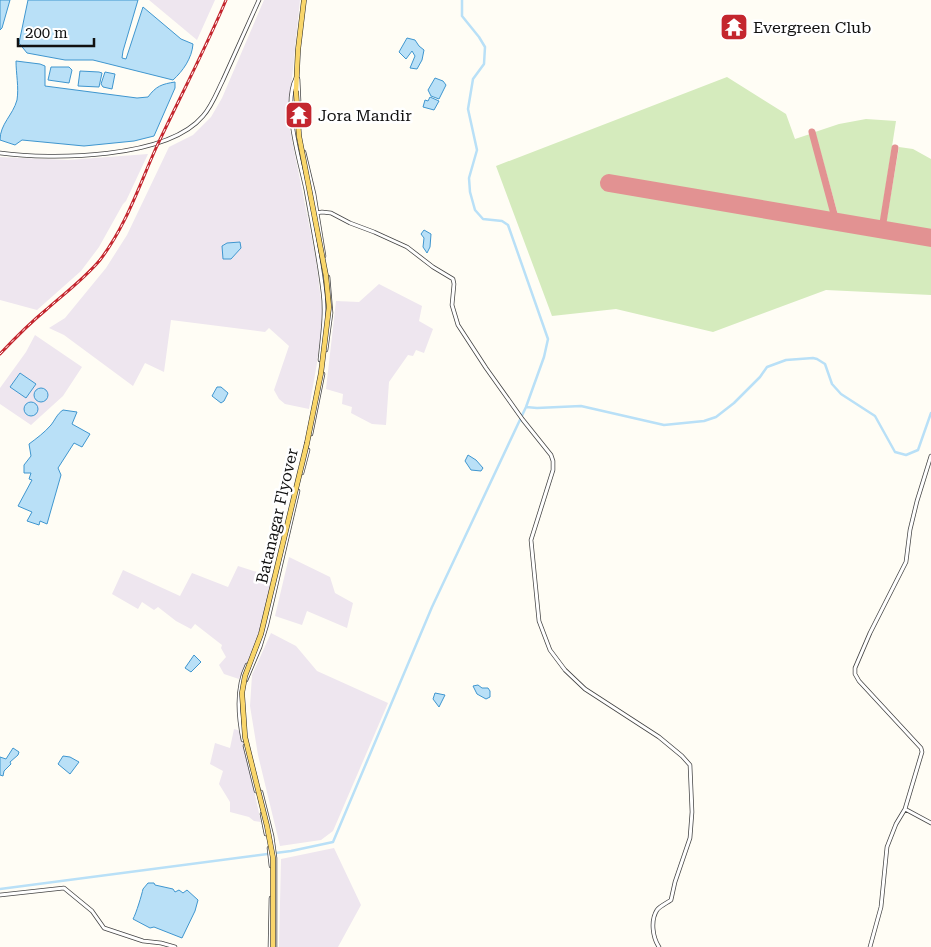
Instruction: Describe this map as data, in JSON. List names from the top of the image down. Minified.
{"streets":{"main road":["Batanagar Flyover"]},"places":{"temple":["Evergreen Club","Jora Mandir"]},"scale_bar":"200 m"}
